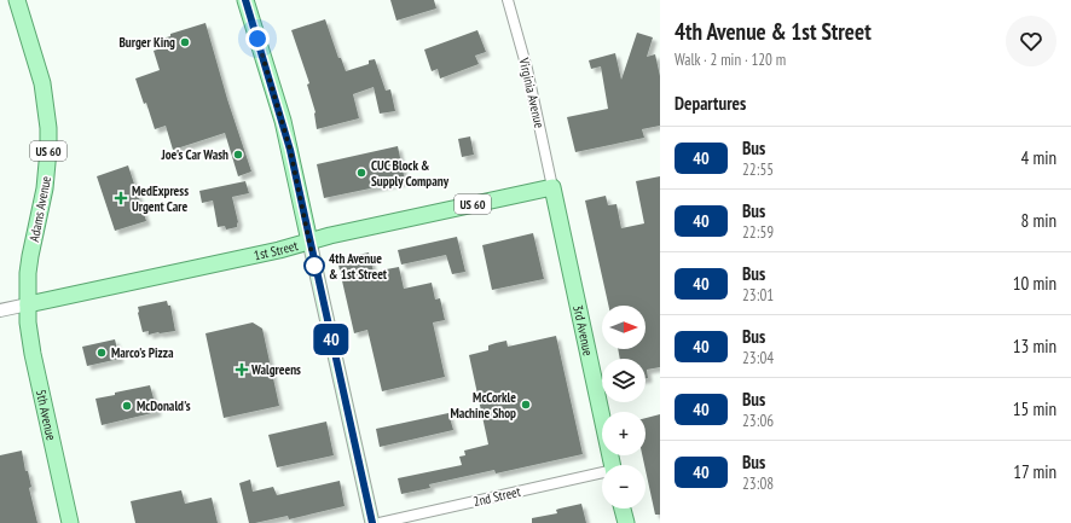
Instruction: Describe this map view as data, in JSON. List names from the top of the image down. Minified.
{"streets":{"main road":["US 60","Adams Avenue","1st Street","3rd Avenue","5th Avenue"],"street":["Virginia Avenue","2nd Street"]},"crossings":[["Virginia Avenue","1st Street"],["Virginia Avenue","3rd Avenue"],["Adams Avenue","1st Street"],["Adams Avenue","5th Avenue"],["1st Street","3rd Avenue"],["1st Street","5th Avenue"]],"places":{"other":["Burger King","Joe's Car Wash","CUC Block & Supply Company","4th Avenue & 1st Street","Marco's Pizza","McCorkle Machine Shop","McDonald's"],"health":["MedExpress Urgent Care","Walgreens"]},"lines":["bus line 40"],"north":"right","page":{"on_map":"40","heading":[["4th Avenue & 1st Street","Walk · 2 min · 120 m"],"Departures"],"list":[{"mark":"40","name":"Bus","note":"22:55","value":"4 min"},{"mark":"40","name":"Bus","note":"22:59","value":"8 min"},{"mark":"40","name":"Bus","note":"23:01","value":"10 min"},{"mark":"40","name":"Bus","note":"23:04","value":"13 min"},{"mark":"40","name":"Bus","note":"23:06","value":"15 min"},{"mark":"40","name":"Bus","note":"23:08","value":"17 min"}],"map_buttons":["+","−"]}}
